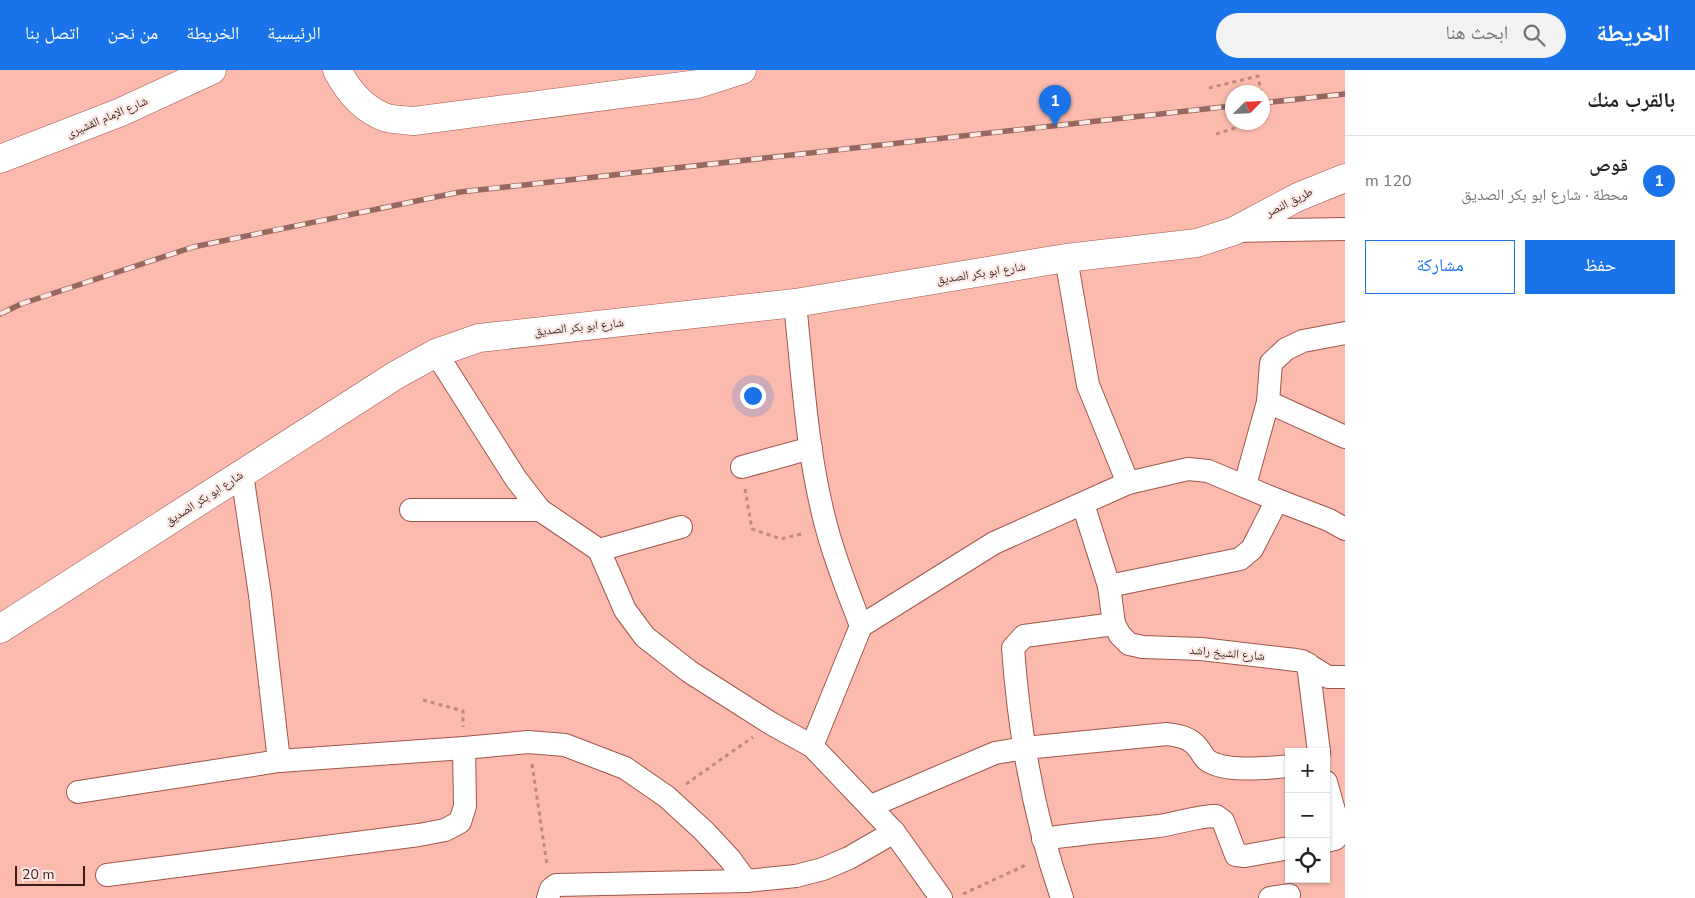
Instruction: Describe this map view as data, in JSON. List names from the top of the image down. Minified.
{"streets":{"street":["شارع الإمام القشيرى","طريق النصر","شارع ابو بكر الصديق","شارع الشيخ راشد"]},"crossings":[["طريق النصر","شارع ابو بكر الصديق"]],"scale_bar":"20 m","north":"top right","page":{"header":"الخريطة","search":"ابحث هنا","nav":["الرئيسية","الخريطة","من نحن","اتصل بنا"],"heading":"بالقرب منك","pins":"1","list":[{"mark":"1","name":"قوص","note":"محطة · شارع ابو بكر الصديق","value":"120 m"}],"buttons":["حفظ","مشاركة"],"map_buttons":["+","−"],"scale":"20 m"}}
